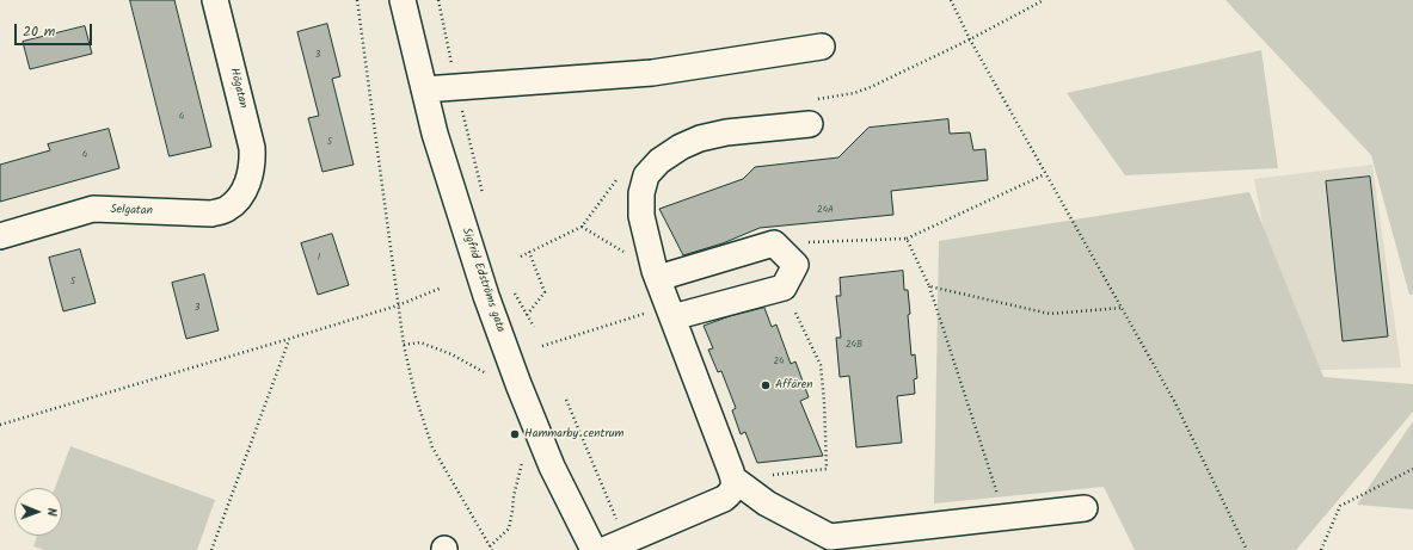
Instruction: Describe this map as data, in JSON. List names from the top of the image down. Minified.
{"streets":{"street":["Högatan","Selgatan","Sigfrid Edströms gata"]},"crossings":[["Högatan","Selgatan"]],"places":["Affären","Hammarby centrum"],"house_numbers":["3","4","5","4","24A","1","5","3","24B","24"],"scale_bar":"20 m","north":"right"}
